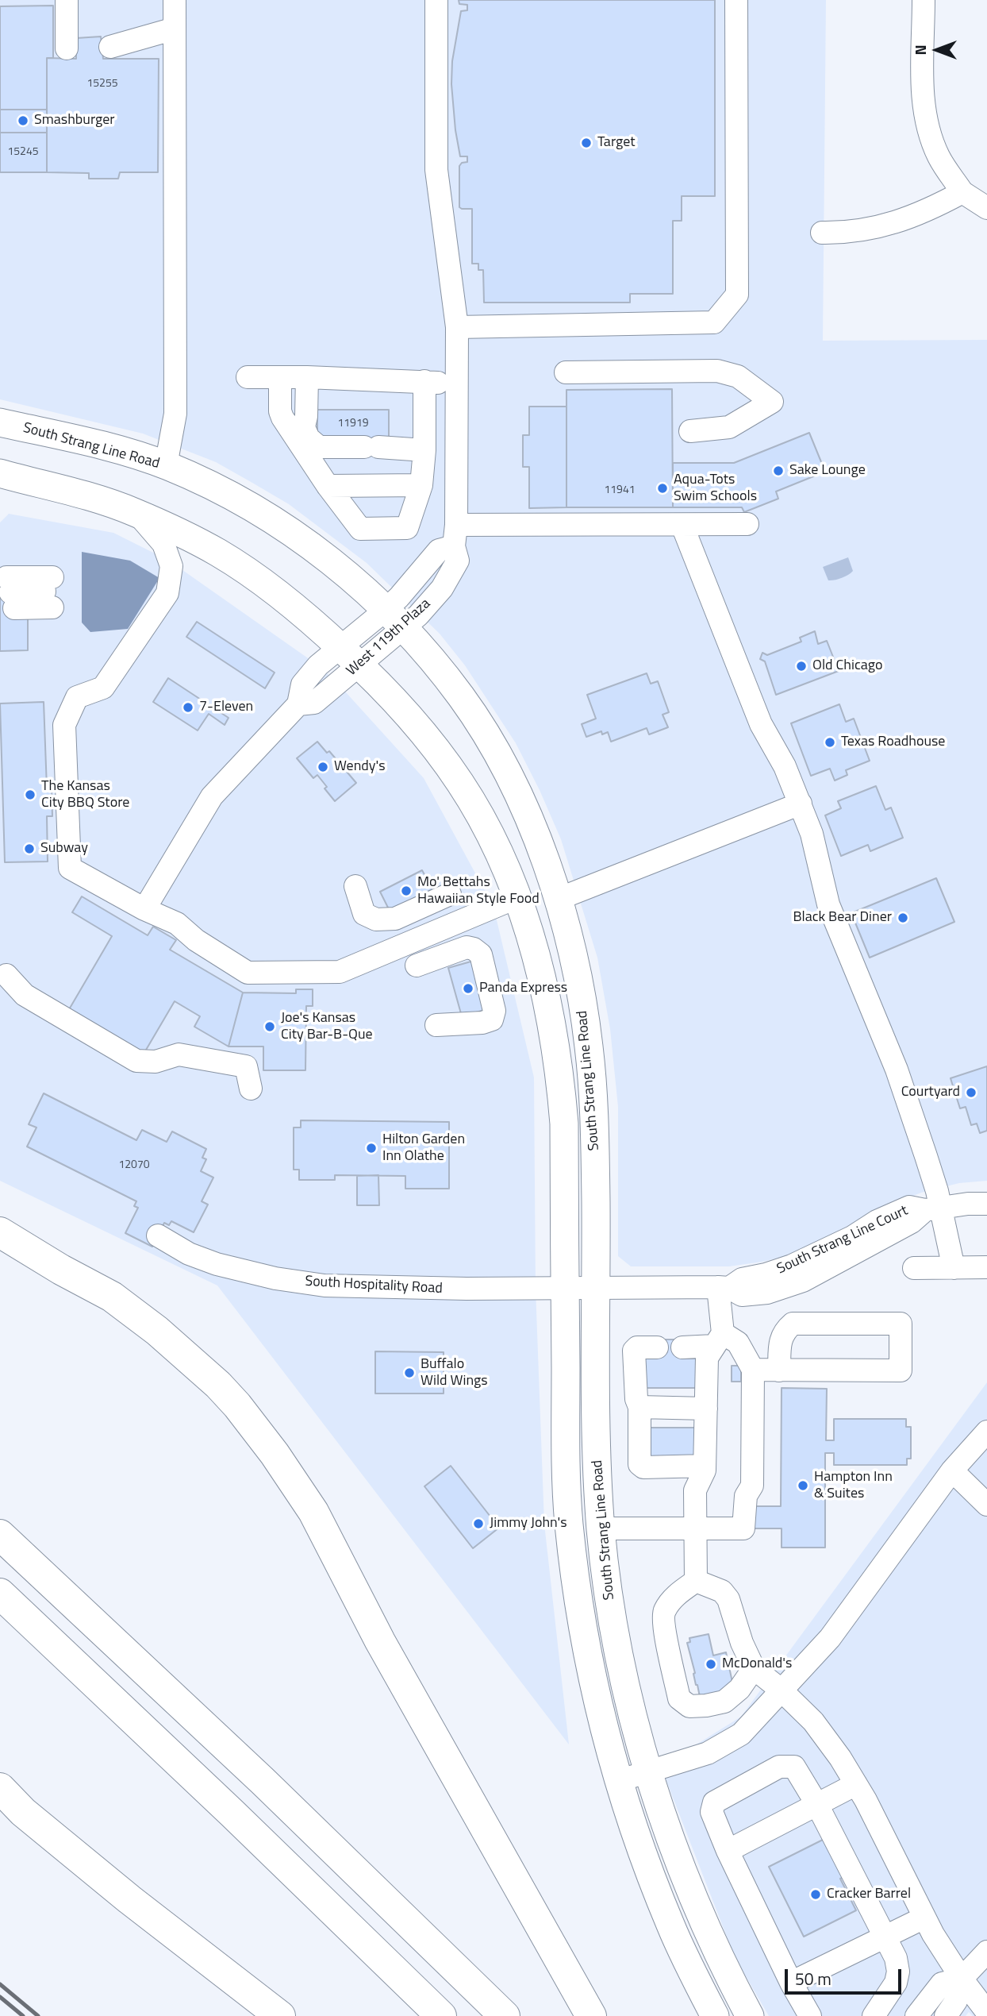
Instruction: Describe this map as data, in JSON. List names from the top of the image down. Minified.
{"streets":{"main road":["South Strang Line Road"],"street":["West 119th Plaza","South Strang Line Court","South Hospitality Road"]},"crossings":[["South Strang Line Road","West 119th Plaza"],["South Strang Line Road","South Strang Line Court"],["South Strang Line Road","South Hospitality Road"],["South Strang Line Court","South Hospitality Road"]],"places":["Smashburger","Target","Sake Lounge","Aqua-Tots Swim Schools","Old Chicago","7-Eleven","Texas Roadhouse","Wendy's","The Kansas City BBQ Store","Subway","Mo' Bettahs Hawaiian Style Food","Black Bear Diner","Panda Express","Joe's Kansas City Bar-B-Que","Courtyard","Hilton Garden Inn Olathe","Buffalo Wild Wings","Hampton Inn & Suites","Jimmy John's","McDonald's","Cracker Barrel"],"house_numbers":["15255","15245","11919","11941","12070"],"scale_bar":"50 m","north":"left"}
